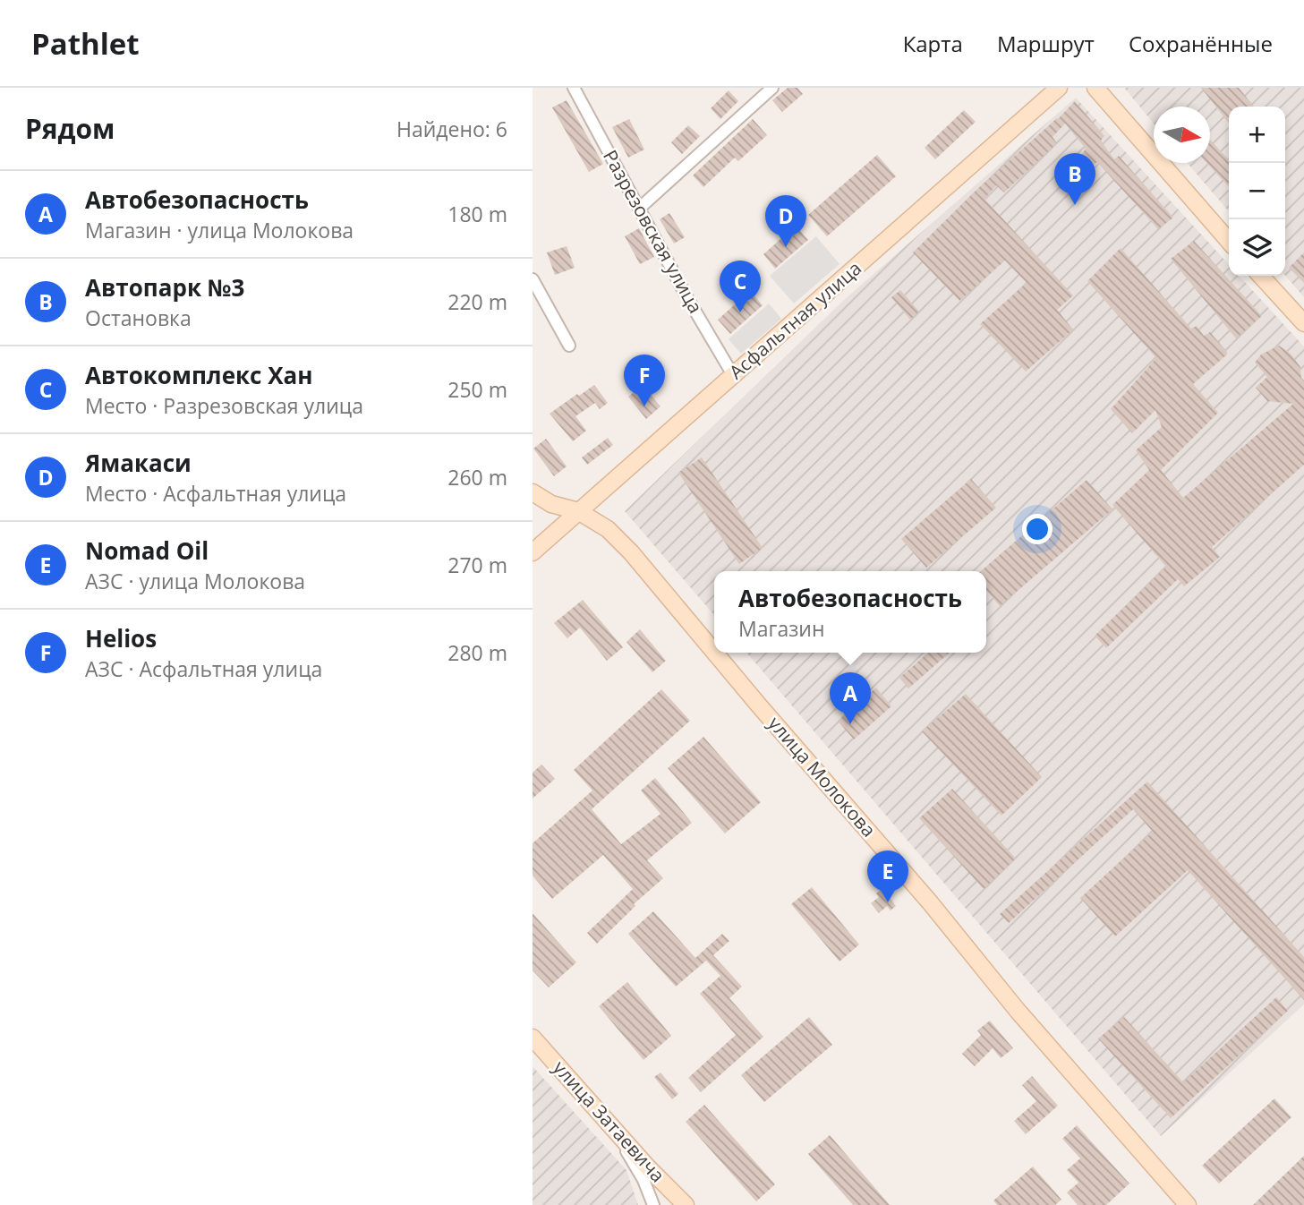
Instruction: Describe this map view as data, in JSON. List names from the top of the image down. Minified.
{"streets":{"street":["Разрезовская улица","Асфальтная улица","улица Молокова","улица Затаевича"]},"crossings":[["Разрезовская улица","Асфальтная улица"],["Асфальтная улица","улица Молокова"]],"north":"right","page":{"header":"Pathlet","nav":["Карта","Маршрут","Сохранённые"],"heading":["Рядом","Найдено: 6"],"map_buttons":["+","−"],"pins":["B","D","C","F","A","E"],"list":[{"mark":"A","name":"Автобезопасность","note":"Магазин · улица Молокова","value":"180 m"},{"mark":"B","name":"Автопарк №3","note":"Остановка","value":"220 m"},{"mark":"C","name":"Автокомплекс Хан","note":"Место · Разрезовская улица","value":"250 m"},{"mark":"D","name":"Ямакаси","note":"Место · Асфальтная улица","value":"260 m"},{"mark":"E","name":"Nomad Oil","note":"АЗС · улица Молокова","value":"270 m"},{"mark":"F","name":"Helios","note":"АЗС · Асфальтная улица","value":"280 m"}],"popup":["Автобезопасность","Магазин"]}}
